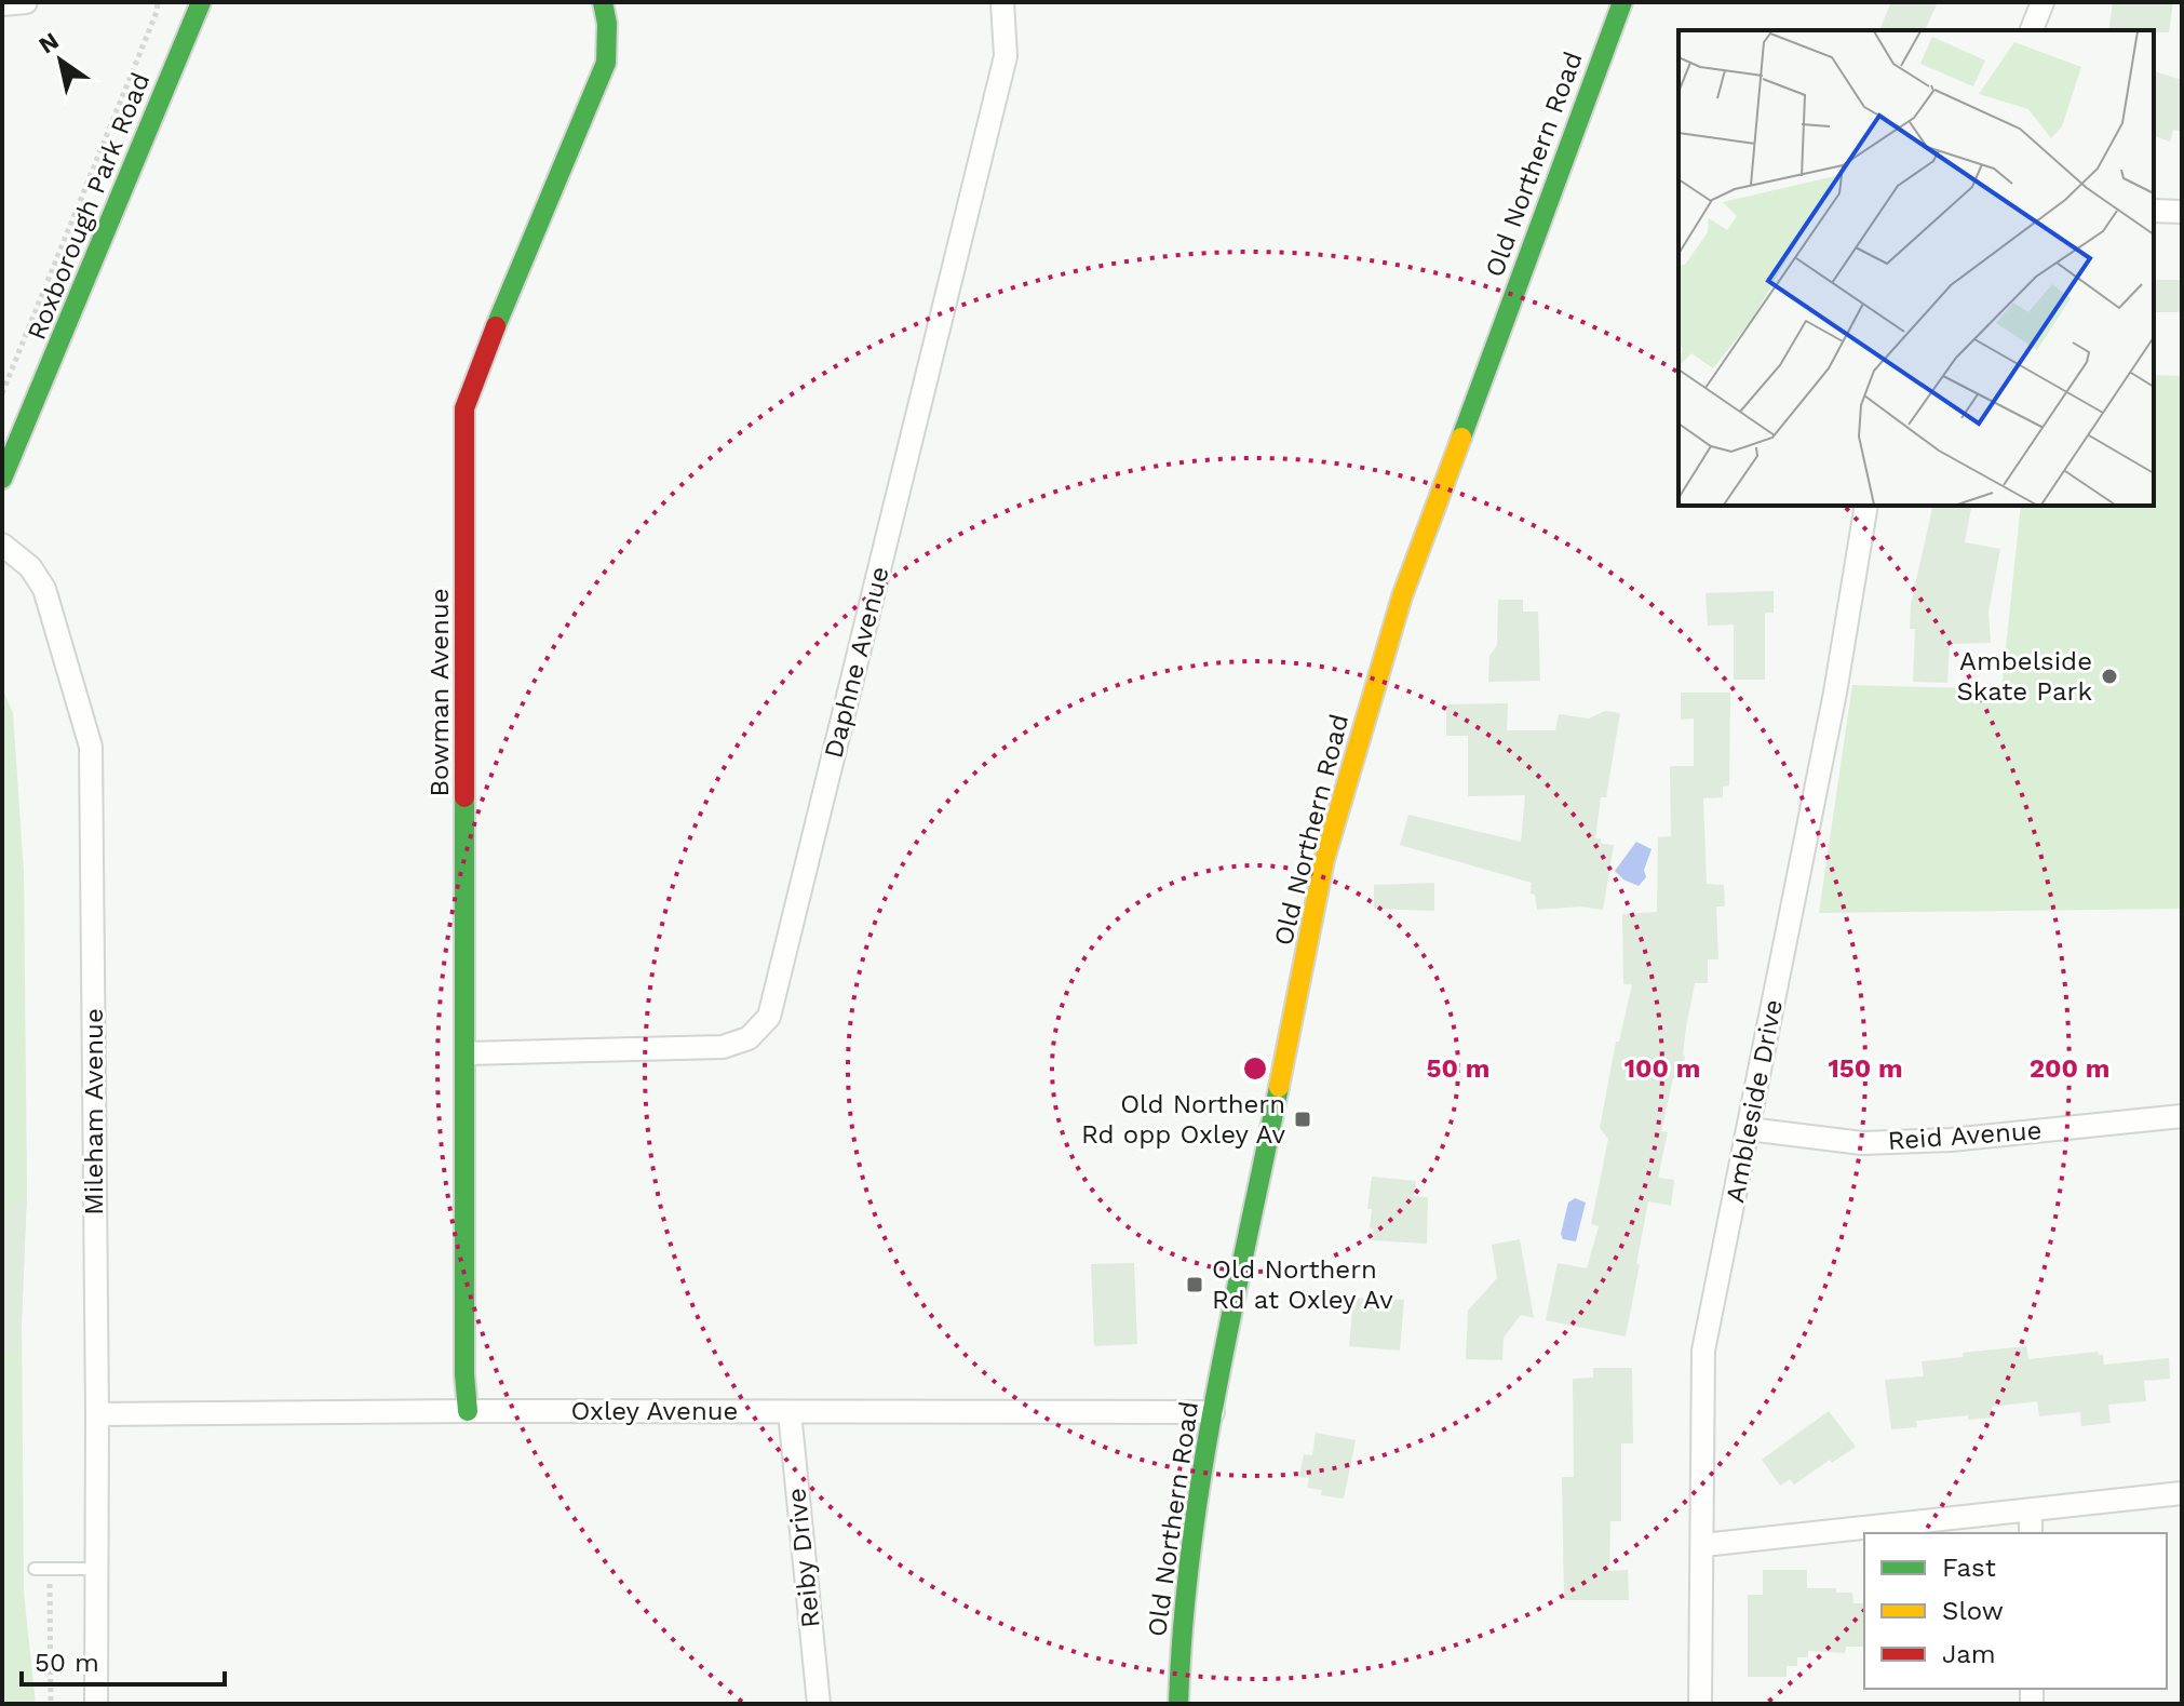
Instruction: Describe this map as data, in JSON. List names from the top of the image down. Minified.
{"streets":{"street":["Old Northern Road","Roxborough Park Road","Daphne Avenue","Bowman Avenue","Ambleside Drive","Mileham Avenue","Reid Avenue","Oxley Avenue","Reiby Drive"]},"crossings":[["Old Northern Road","Oxley Avenue"],["Daphne Avenue","Bowman Avenue"],["Bowman Avenue","Oxley Avenue"],["Ambleside Drive","Reid Avenue"],["Mileham Avenue","Oxley Avenue"],["Oxley Avenue","Reiby Drive"]],"places":{"other":["Ambelside Skate Park"],"transit":["Old Northern Rd opp Oxley Av","Old Northern Rd at Oxley Av"]},"legend":["Fast","Slow","Jam"],"scale_bar":"50 m","north":"top left","rings":["50 m","100 m","150 m","200 m"]}
